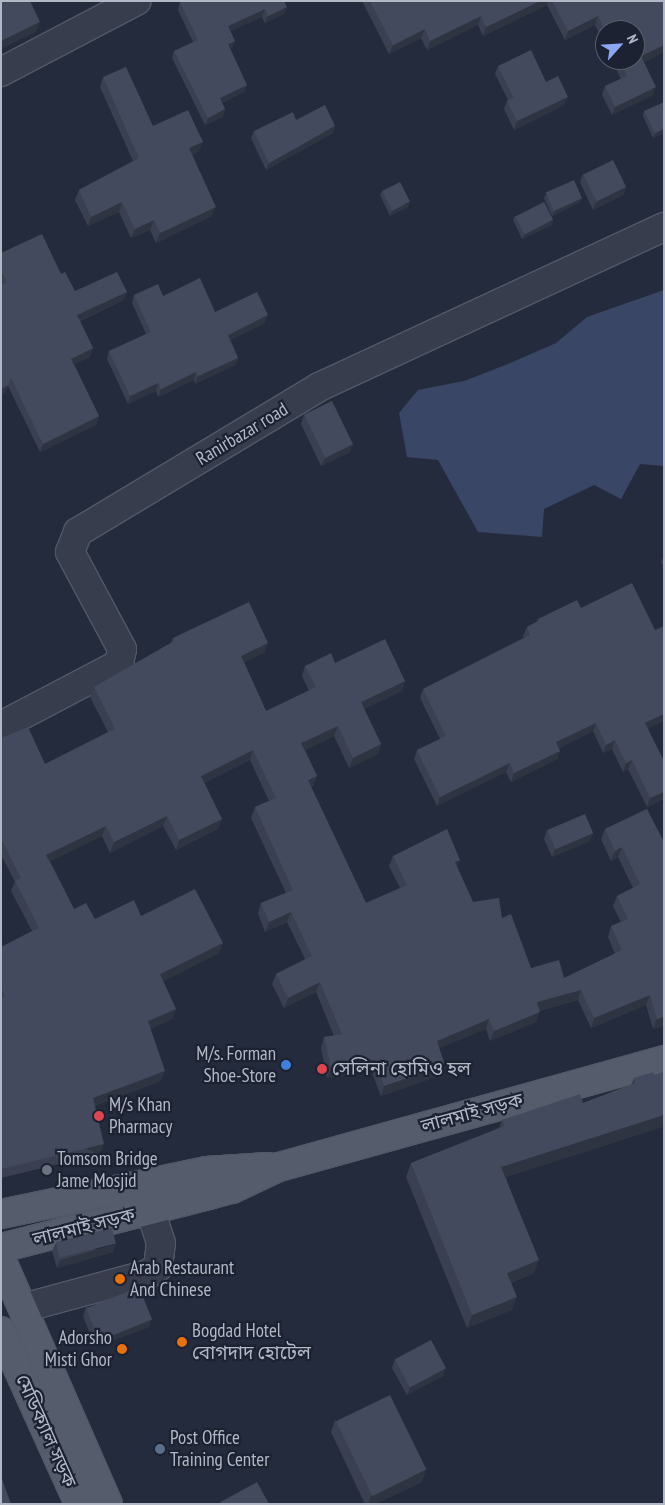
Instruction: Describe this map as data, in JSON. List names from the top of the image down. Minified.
{"streets":{"main road":["লালমাই সড়ক","মেডিক্যাল সড়ক"],"street":["Ranirbazar road"]},"places":["M/s. Forman Shoe-Store","সেলিনা হোমিও হল","M/s Khan Pharmacy","Tomsom Bridge Jame Mosjid","Arab Restaurant And Chinese","Bogdad Hotel বোগদাদ হোটেল","Adorsho Misti Ghor","Post Office Training Center"],"north":"top right"}
